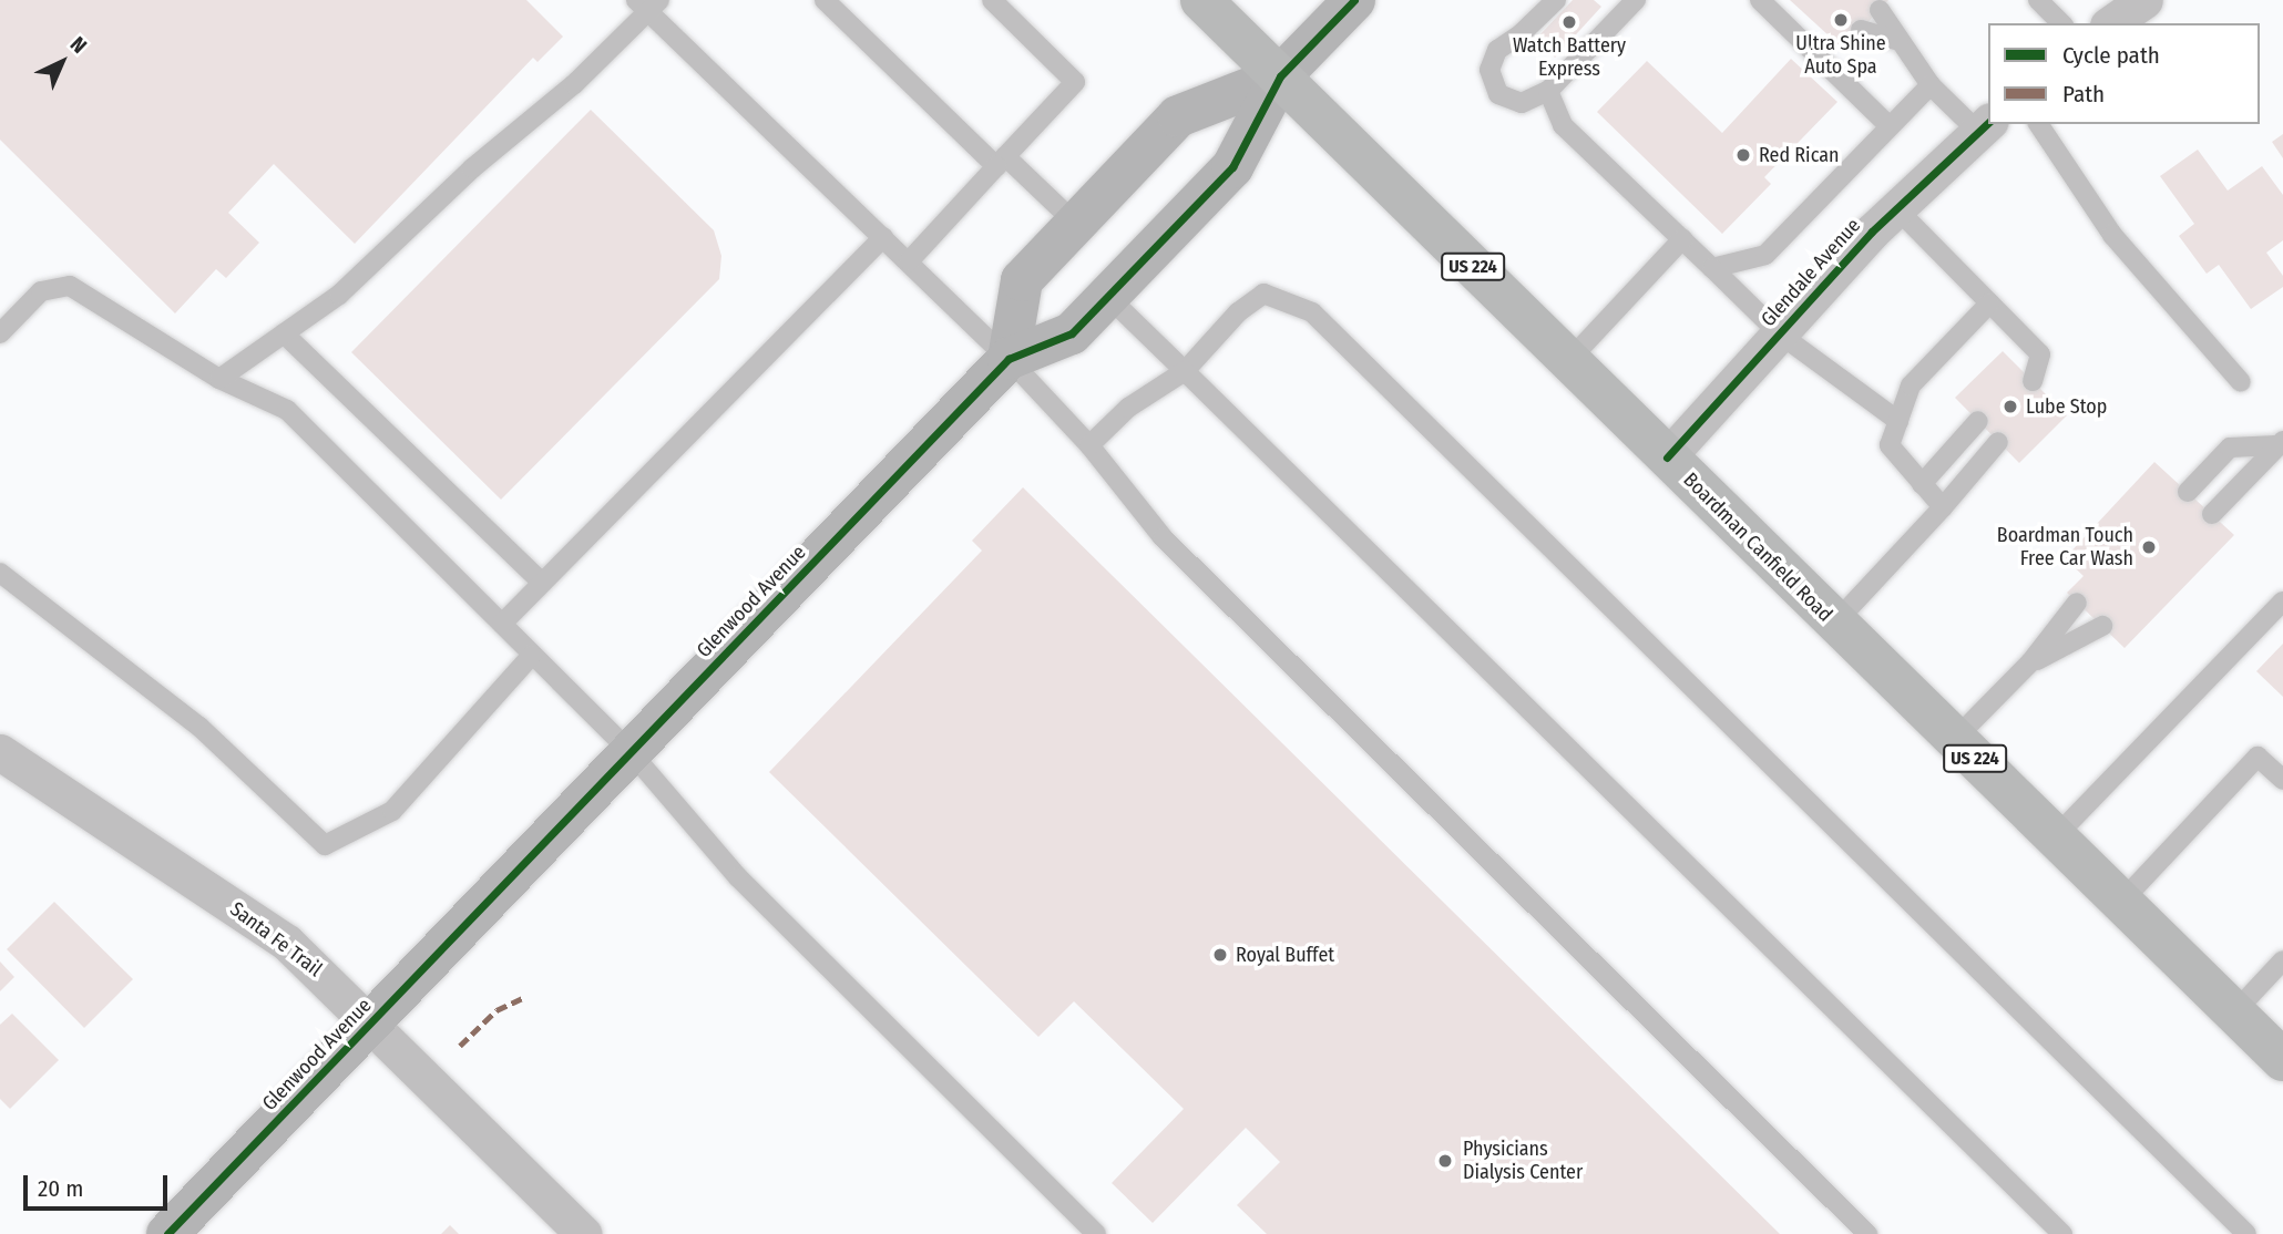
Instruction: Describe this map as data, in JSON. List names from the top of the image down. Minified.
{"streets":{"main road":["US 224","Boardman Canfield Road"],"street":["Glendale Avenue","Glenwood Avenue","Santa Fe Trail"]},"crossings":[["Glendale Avenue","Boardman Canfield Road"],["Boardman Canfield Road","Glenwood Avenue"],["Glenwood Avenue","Santa Fe Trail"]],"places":["Ultra Shine Auto Spa","Watch Battery Express","Red Rican","Lube Stop","Boardman Touch Free Car Wash","Royal Buffet","Physicians Dialysis Center"],"legend":["Cycle path","Path"],"scale_bar":"20 m","north":"top right"}
